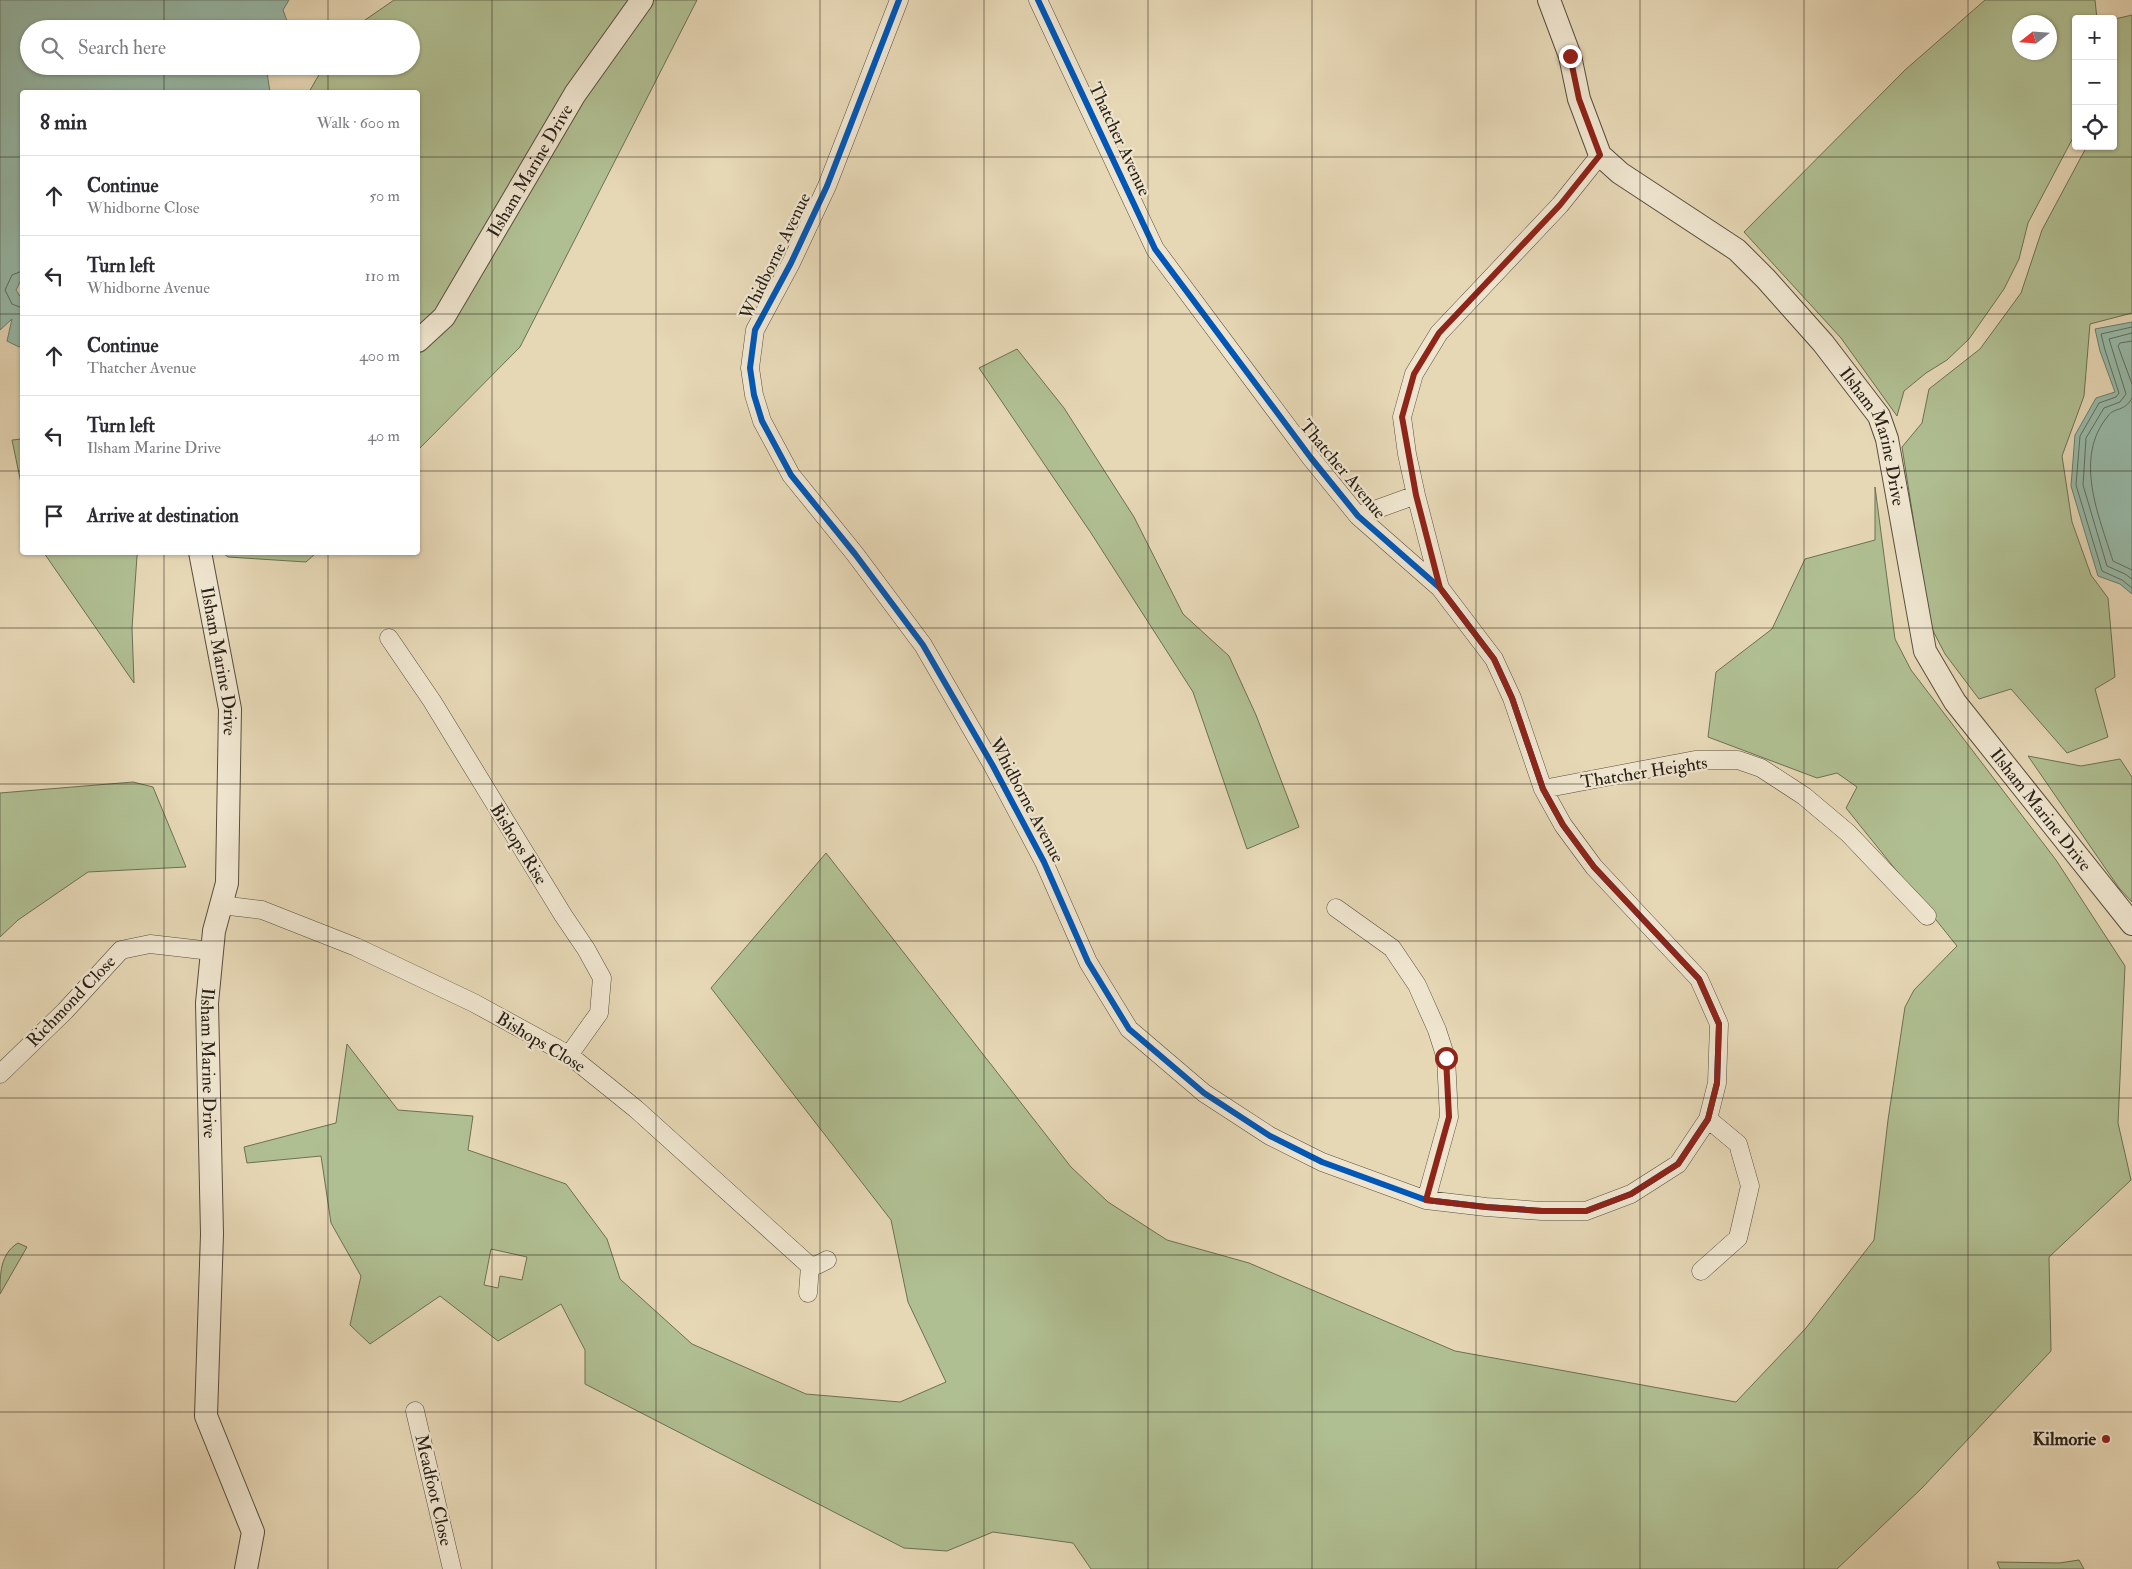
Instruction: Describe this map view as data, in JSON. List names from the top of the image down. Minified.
{"streets":{"street":["Thatcher Avenue","Ilsham Marine Drive","Whidborne Avenue","Thatcher Heights","Bishops Rise","Richmond Close","Bishops Close","Meadfoot Close"]},"crossings":[["Thatcher Avenue","Ilsham Marine Drive"],["Thatcher Avenue","Whidborne Avenue"],["Thatcher Avenue","Thatcher Heights"],["Ilsham Marine Drive","Richmond Close"],["Ilsham Marine Drive","Bishops Close"],["Bishops Rise","Bishops Close"]],"places":["Kilmorie"],"north":"left","page":{"map_buttons":["+","−"],"search":"Search here","heading":["8 min","Walk · 600 m"],"list":[["Continue","Whidborne Close","50 m"],["Turn left","Whidborne Avenue","110 m"],["Continue","Thatcher Avenue","400 m"],["Turn left","Ilsham Marine Drive","40 m"],"Arrive at destination"]}}
